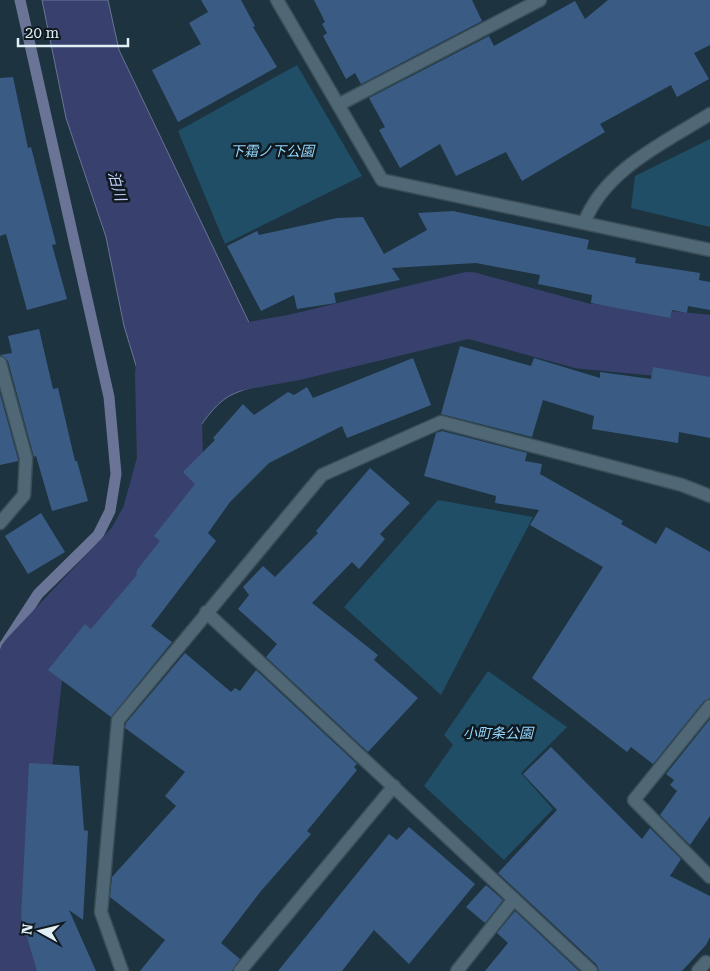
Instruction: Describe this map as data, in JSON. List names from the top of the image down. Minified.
{"water":["泊川"],"parks":["下霜ノ下公園","小町条公園"],"scale_bar":"20 m","north":"left"}
